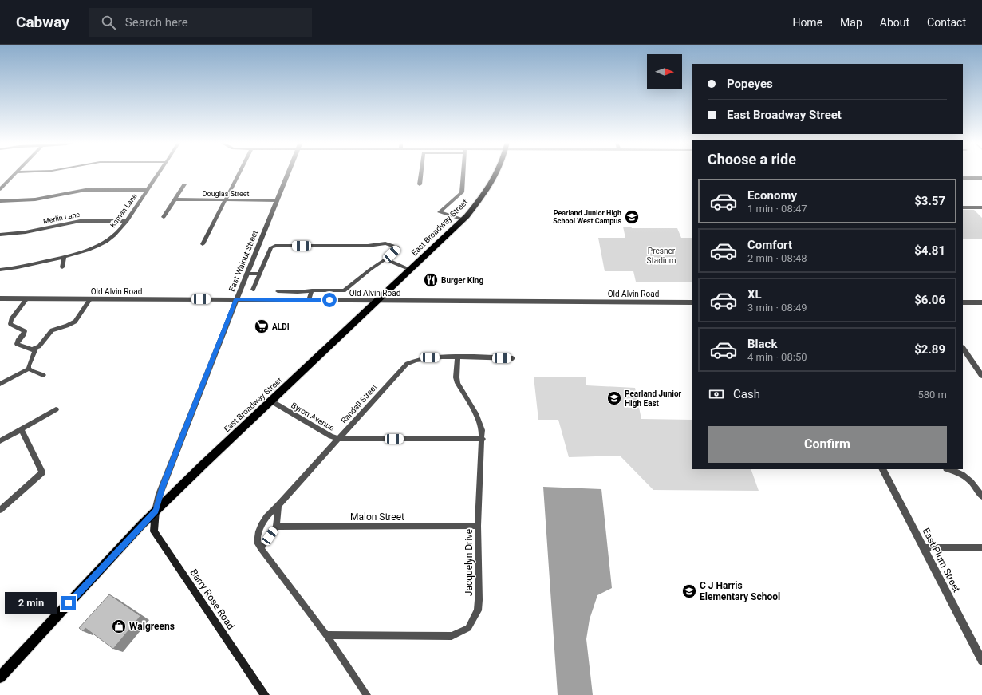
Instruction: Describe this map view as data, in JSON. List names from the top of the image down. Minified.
{"streets":{"main road":["East Broadway Street","Barry Rose Road"],"street":["Douglas Street","Kaman Lane","Merlin Lane","East Walnut Street","Old Alvin Road","Randall Street","Byron Avenue","Malon Street","East Plum Street","Jacquelyn Drive"]},"crossings":[["Douglas Street","East Walnut Street"],["Kaman Lane","Merlin Lane"],["East Broadway Street","East Walnut Street"],["East Broadway Street","Old Alvin Road"],["East Broadway Street","Byron Avenue"],["East Broadway Street","Barry Rose Road"],["East Walnut Street","Old Alvin Road"],["East Walnut Street","Barry Rose Road"],["Randall Street","Byron Avenue"],["Randall Street","Jacquelyn Drive"],["Byron Avenue","Jacquelyn Drive"],["Malon Street","Jacquelyn Drive"]],"parks":["Presner Stadium"],"places":{"school or university":["Pearland Junior High School West Campus","Pearland Junior High East","C J Harris Elementary School"],"restaurant":["Burger King"],"supermarket":["ALDI"],"shop":["Walgreens"]},"north":"right","page":{"header":"Cabway","search":"Search here","nav":["Home","Map","About","Contact"],"banner":["Popeyes","East Broadway Street"],"heading":"Choose a ride","list":[{"name":"Economy","note":"1 min · 08:47","value":"$3.57"},{"name":"Comfort","note":"2 min · 08:48","value":"$4.81"},{"name":"XL","note":"3 min · 08:49","value":"$6.06"},{"name":"Black","note":"4 min · 08:50","value":"$2.89"}],"pay":["Cash","580 m"],"buttons":"Confirm","bubble":"2 min"}}
